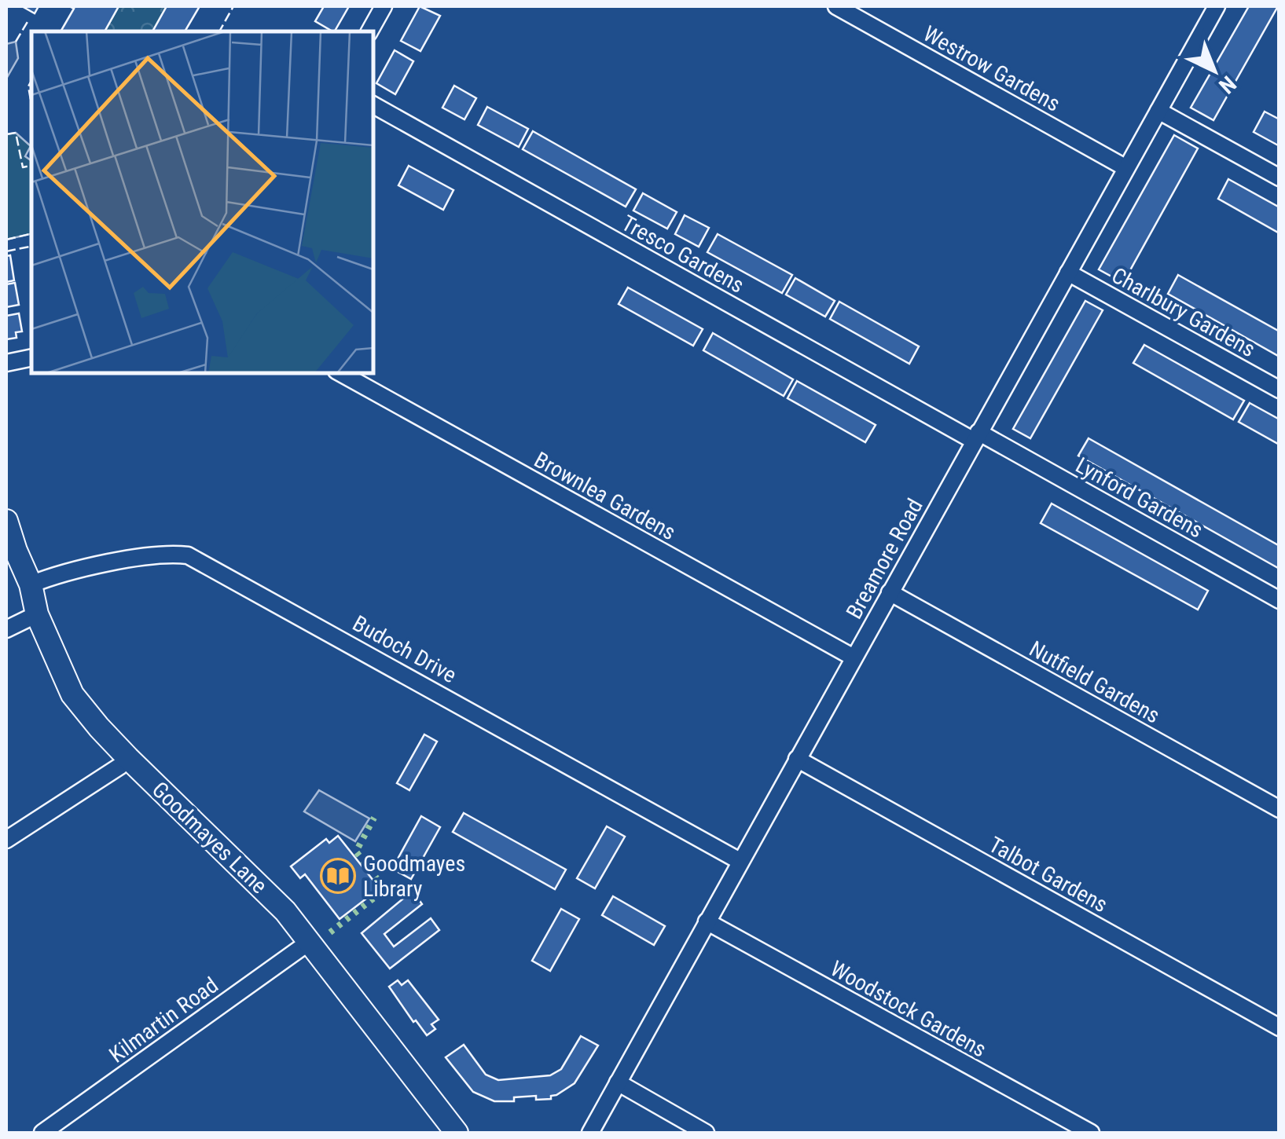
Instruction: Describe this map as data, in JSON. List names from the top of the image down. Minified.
{"streets":{"main road":["Goodmayes Lane"],"street":["Westrow Gardens","Tresco Gardens","Charlbury Gardens","Brownlea Gardens","Lynford Gardens","Breamore Road","Budoch Drive","Nutfield Gardens","Talbot Gardens","Woodstock Gardens","Kilmartin Road"]},"crossings":[["Westrow Gardens","Breamore Road"],["Tresco Gardens","Lynford Gardens"],["Tresco Gardens","Breamore Road"],["Charlbury Gardens","Breamore Road"],["Brownlea Gardens","Breamore Road"],["Lynford Gardens","Breamore Road"],["Breamore Road","Budoch Drive"],["Breamore Road","Nutfield Gardens"],["Breamore Road","Talbot Gardens"],["Breamore Road","Woodstock Gardens"],["Budoch Drive","Goodmayes Lane"],["Goodmayes Lane","Kilmartin Road"]],"places":{"library":["Goodmayes Library"]},"north":"bottom right"}
